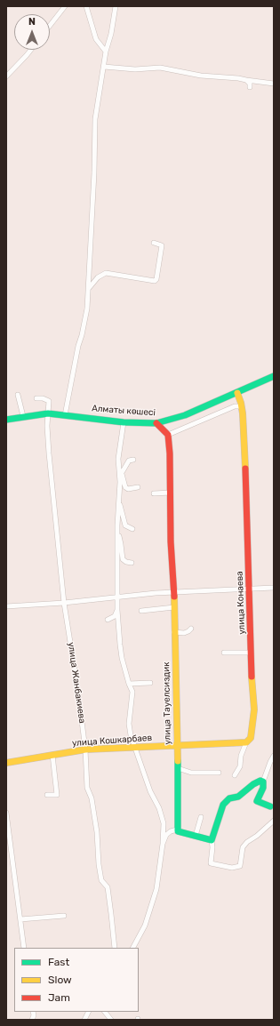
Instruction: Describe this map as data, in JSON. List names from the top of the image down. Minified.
{"streets":{"street":["Алматы көшесі","улица Конаева","улица Жанбакиева","улица Тауелсиздик","улица Кошкарбаев"]},"crossings":[["Алматы көшесі","улица Конаева"],["Алматы көшесі","улица Жанбакиева"],["улица Жанбакиева","улица Кошкарбаев"],["улица Тауелсиздик","улица Кошкарбаев"]],"legend":["Fast","Slow","Jam"],"north":"top"}
